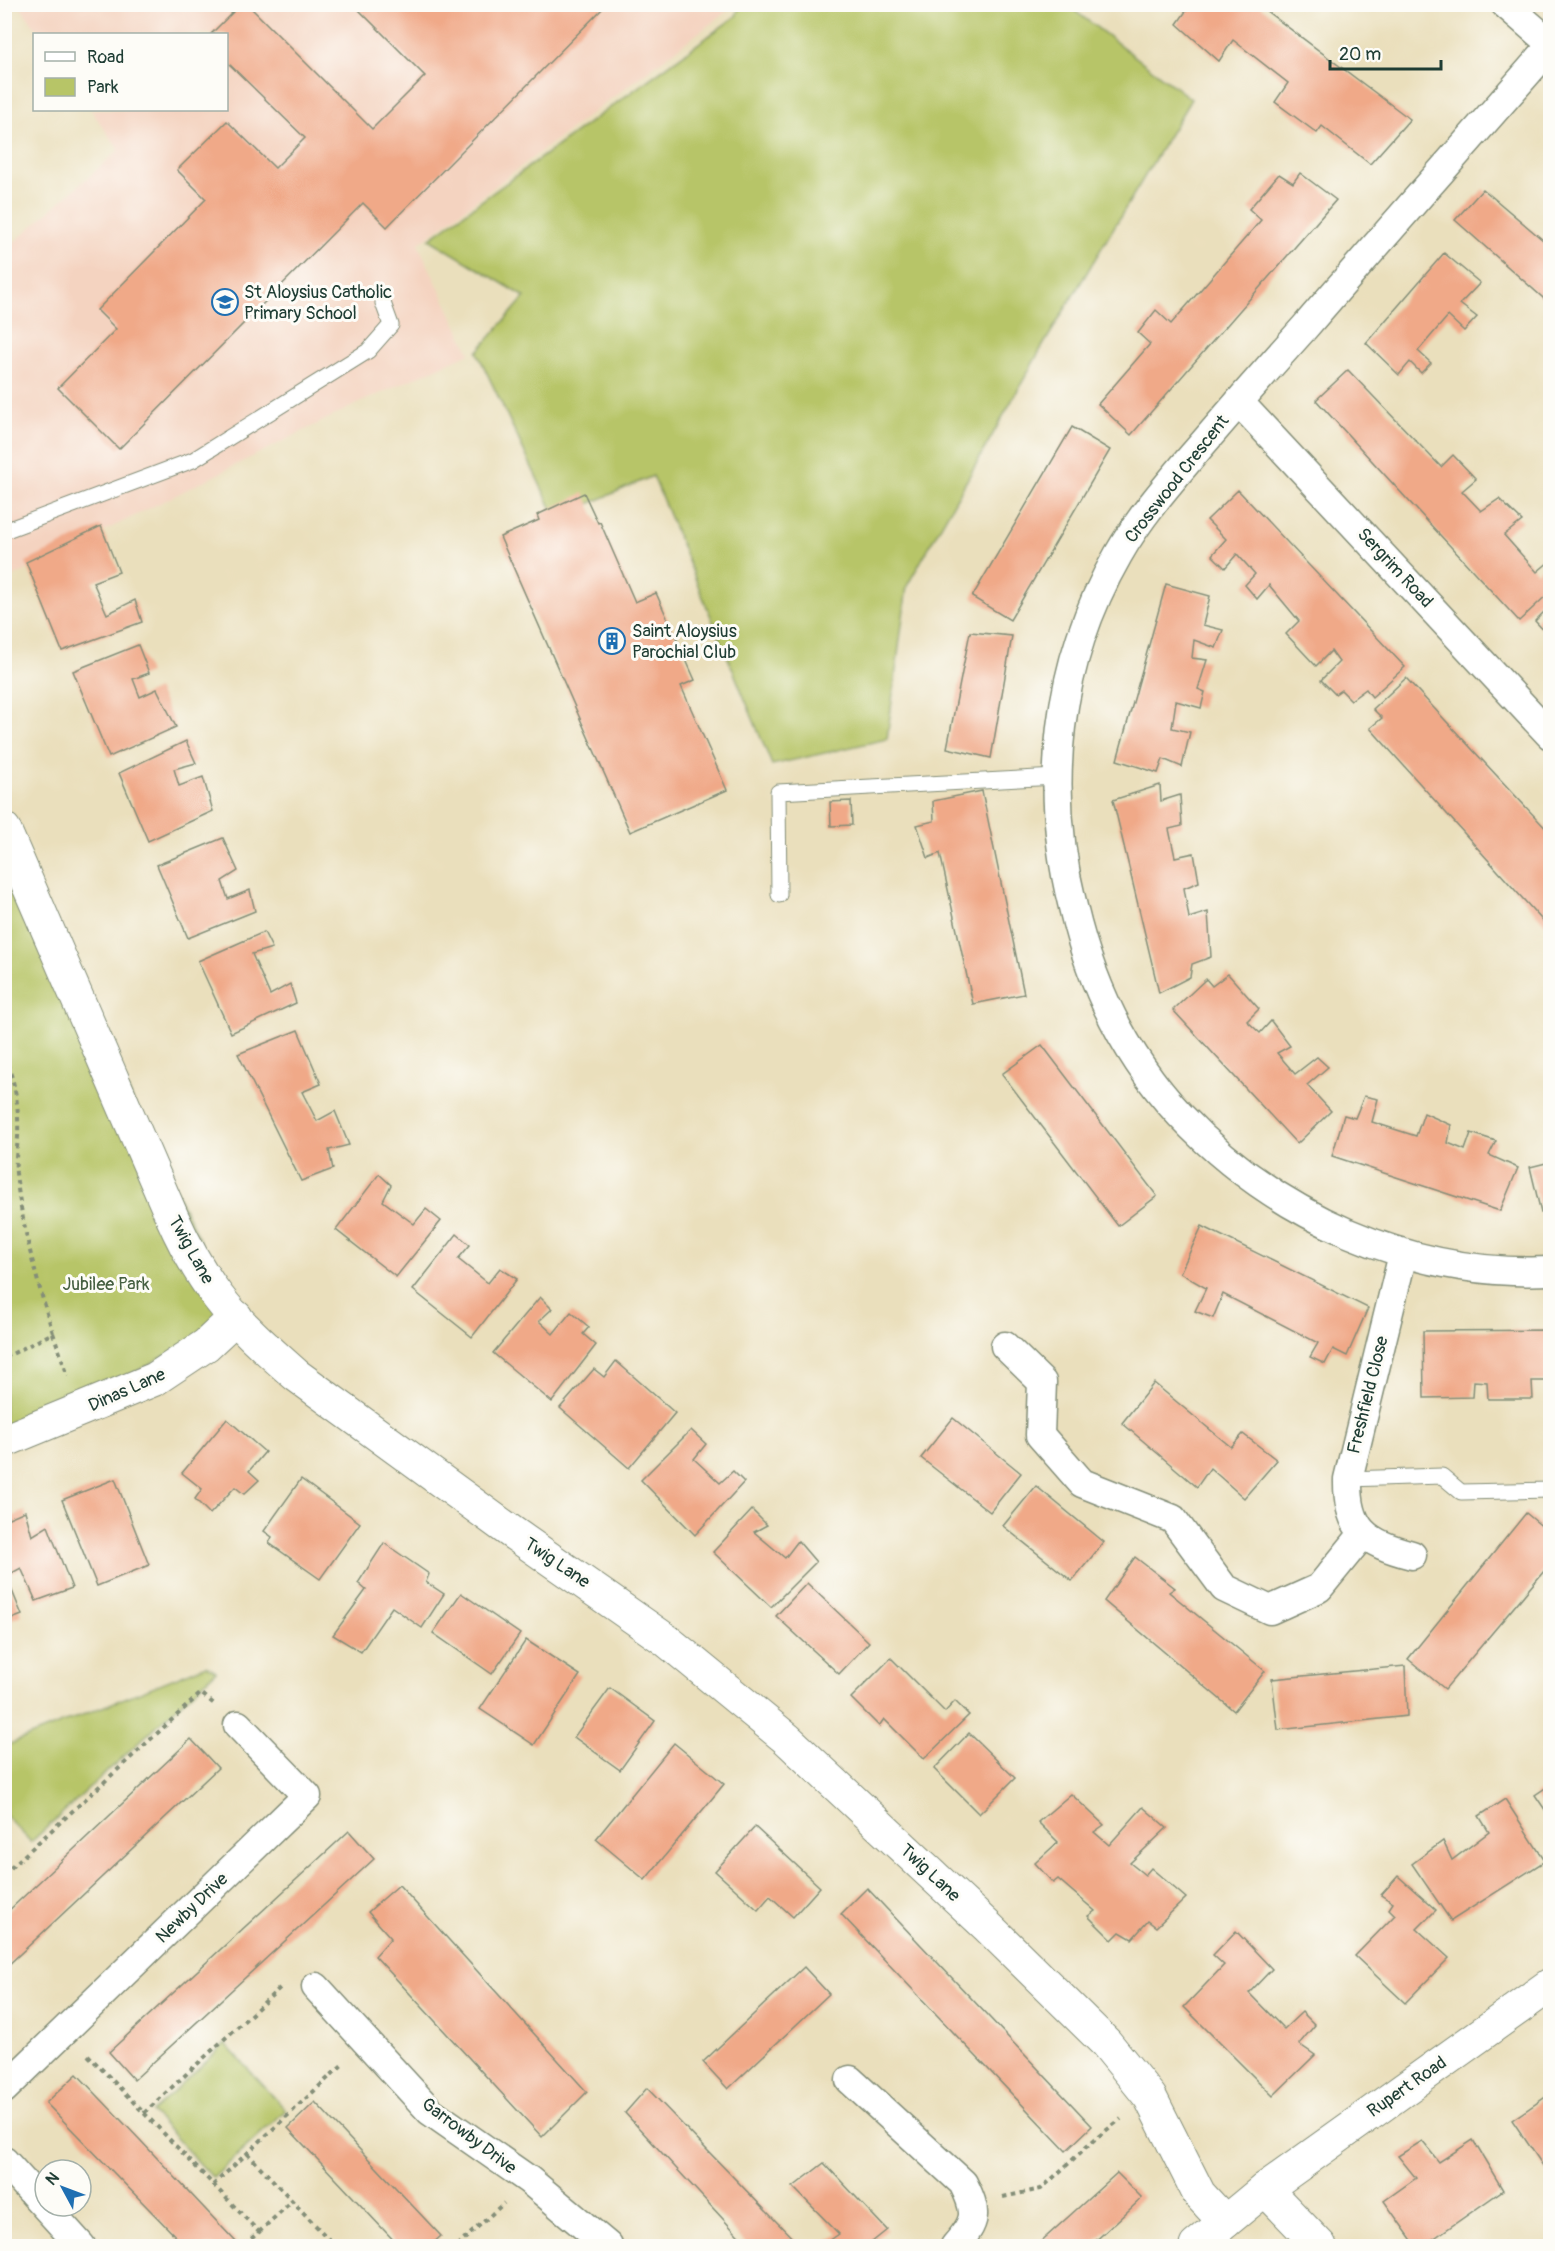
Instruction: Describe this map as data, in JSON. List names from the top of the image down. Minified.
{"streets":{"street":["Crosswood Crescent","Sergrim Road","Twig Lane","Dinas Lane","Freshfield Close","Newby Drive","Rupert Road","Garrowby Drive"]},"crossings":[["Crosswood Crescent","Sergrim Road"],["Crosswood Crescent","Freshfield Close"],["Twig Lane","Dinas Lane"],["Twig Lane","Rupert Road"]],"parks":["Jubilee Park"],"places":{"school or university":["St Aloysius Catholic Primary School"],"building":["Saint Aloysius Parochial Club"]},"legend":["Road","Park"],"scale_bar":"20 m","north":"top left"}
